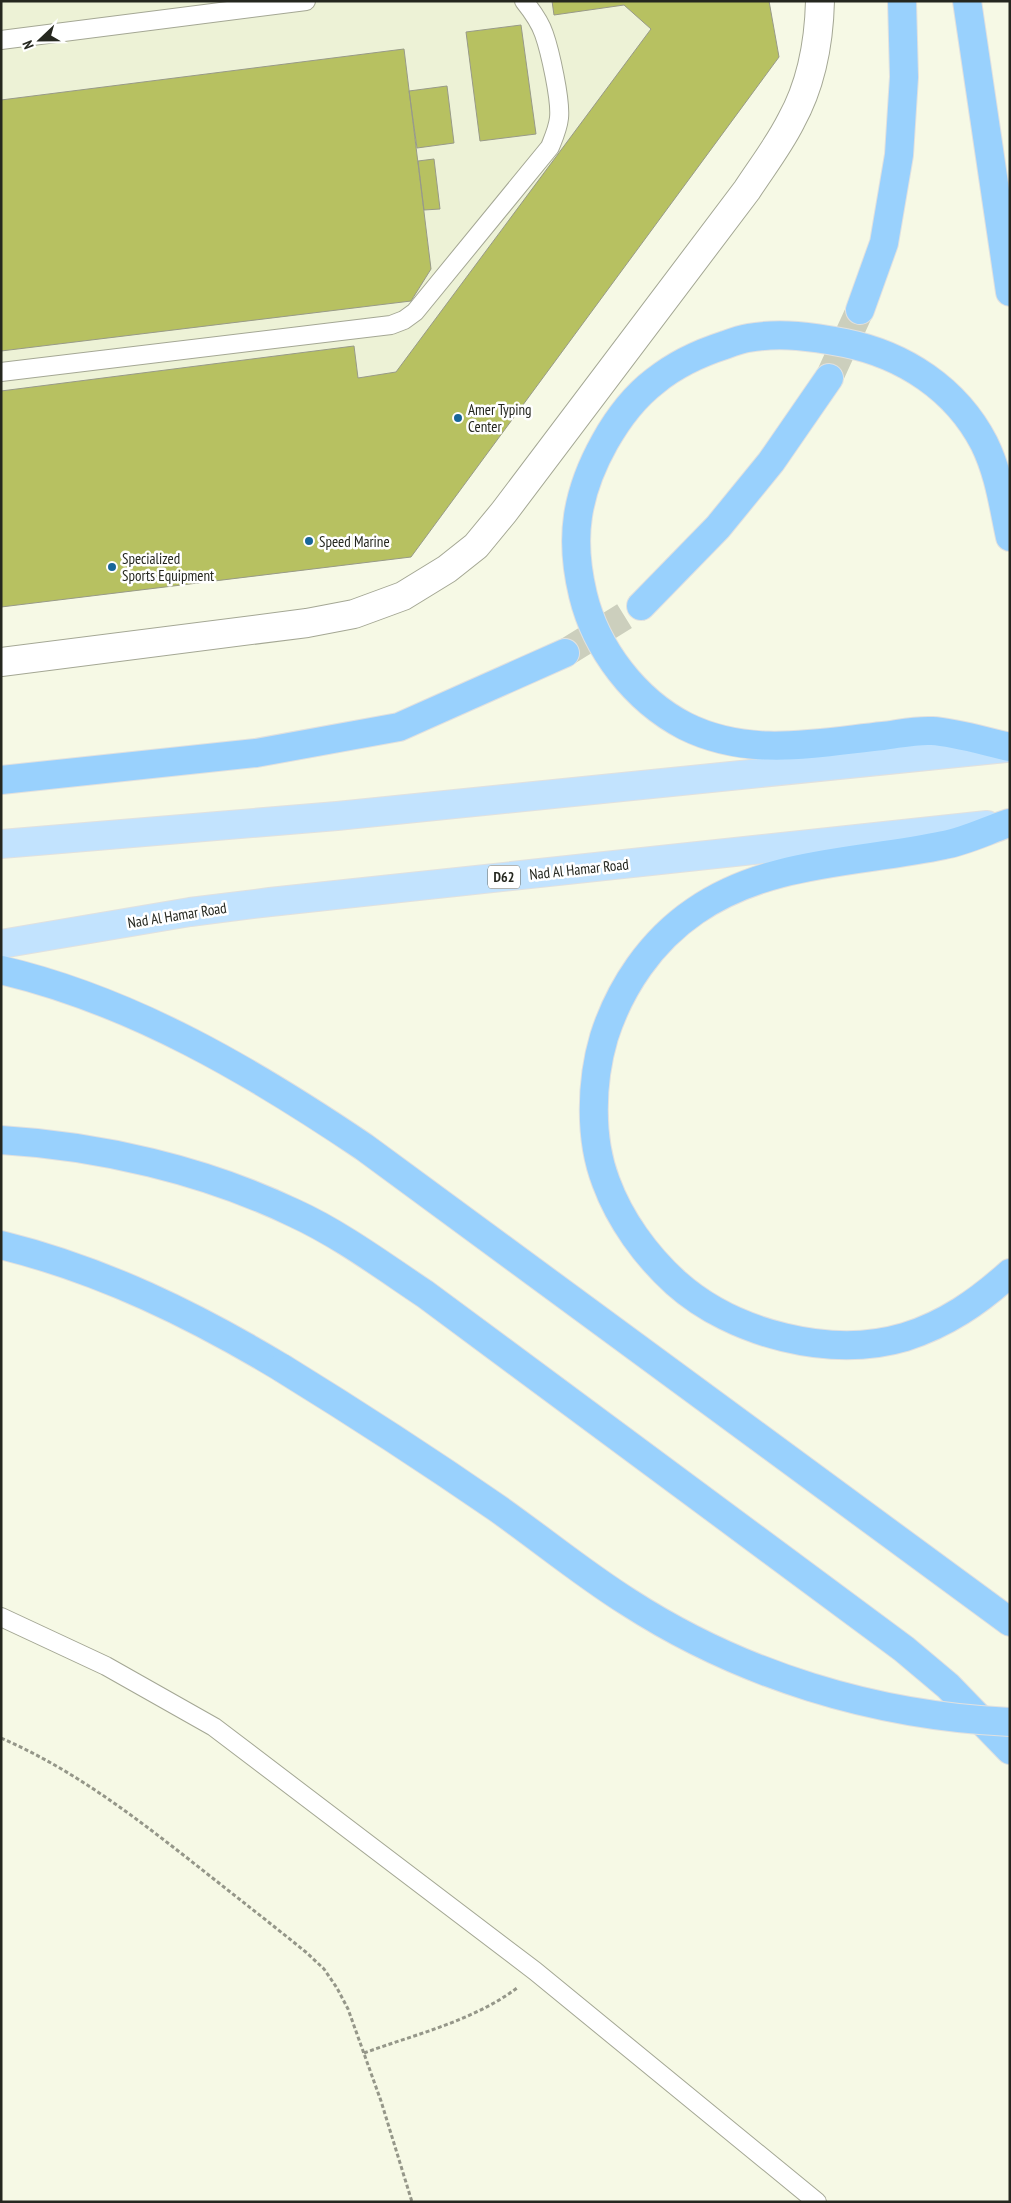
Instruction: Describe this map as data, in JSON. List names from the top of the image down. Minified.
{"streets":{"main road":["Nad Al Hamar Road","D62"]},"places":["Amer Typing Center","Speed Marine","Specialized Sports Equipment"],"north":"left"}
